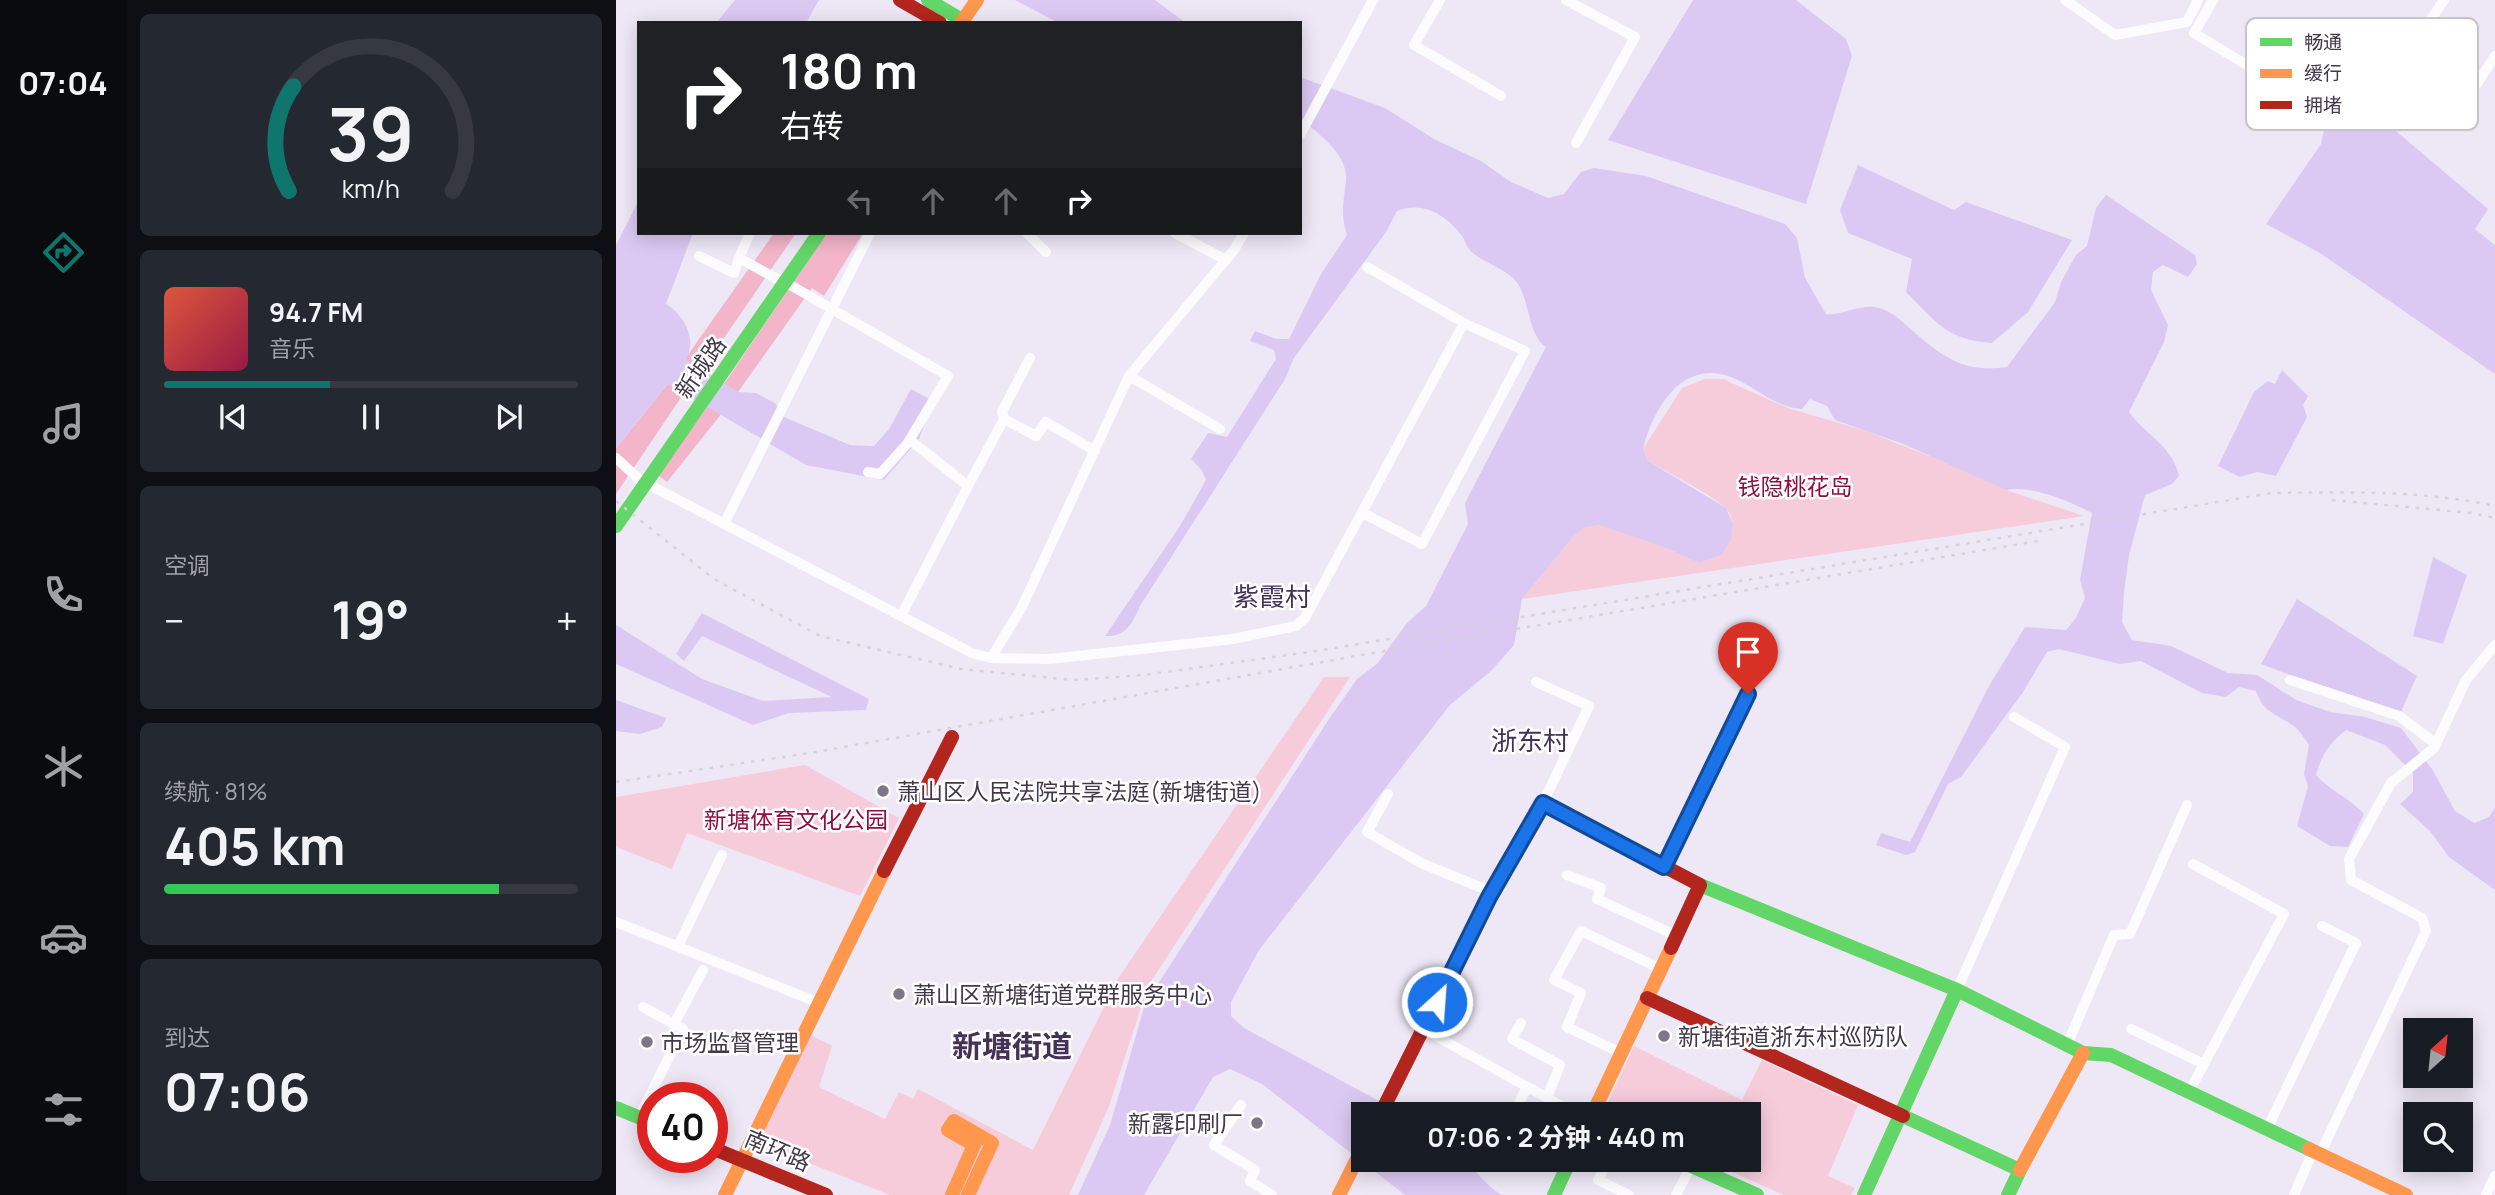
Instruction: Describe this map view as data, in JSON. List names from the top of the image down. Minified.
{"streets":{"street":["新城路","南环路"]},"districts":["紫霞村","浙东村","新塘街道"],"parks":["钱隐桃花岛","新塘体育文化公园"],"places":["萧山区人民法院共享法庭(新塘街道)","萧山区新塘街道党群服务中心","新塘街道浙东村巡防队","市场监督管理","新露印刷厂"],"legend":["畅通","缓行","拥堵"],"north":"top right","page":{"tabs":"07:04","turn":["180 m","右转"],"song":["94.7 FM","音乐"],"tile":["空调",["续航 · 81%","405 km"],["到达","07:06"]],"heat":["−","19°","+"],"limit":"40","trip":"07:06 · 2 分钟 · 440 m","gauge":["39","km/h"]}}
